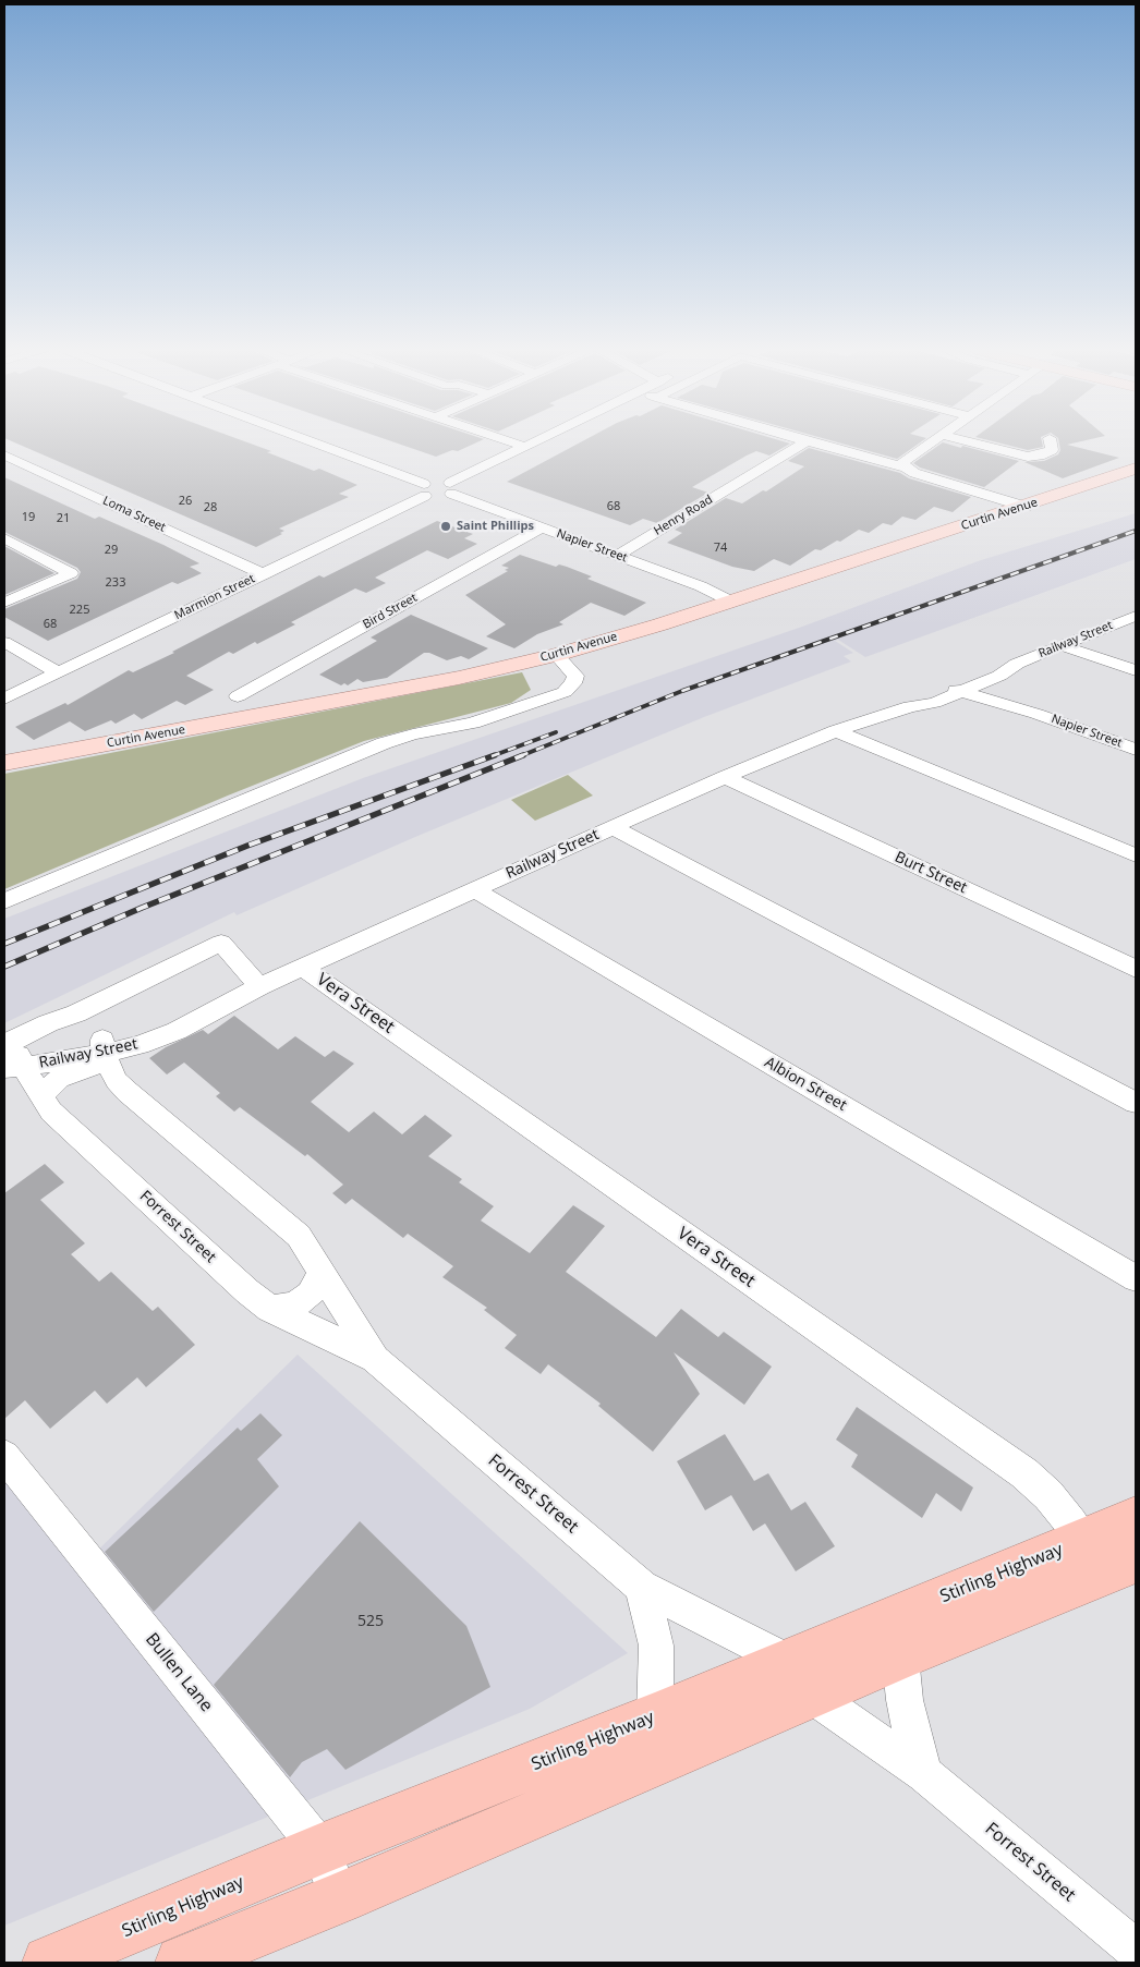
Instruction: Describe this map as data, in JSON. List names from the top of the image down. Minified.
{"streets":{"highway":["Stirling Highway"],"main road":["Curtin Avenue"],"street":["Loma Street","Henry Road","Napier Street","Marmion Street","Bird Street","Railway Street","Burt Street","Vera Street","Albion Street","Forrest Street","Bullen Lane"]},"crossings":[["Loma Street","Marmion Street"],["Curtin Avenue","Napier Street"],["Henry Road","Napier Street"],["Napier Street","Bird Street"],["Napier Street","Railway Street"],["Railway Street","Burt Street"],["Railway Street","Vera Street"],["Railway Street","Albion Street"],["Railway Street","Forrest Street"],["Vera Street","Stirling Highway"],["Forrest Street","Stirling Highway"],["Stirling Highway","Bullen Lane"]],"places":["Saint Phillips"],"house_numbers":["26","68","28","19","21","74","29","233","225","68","525"]}
